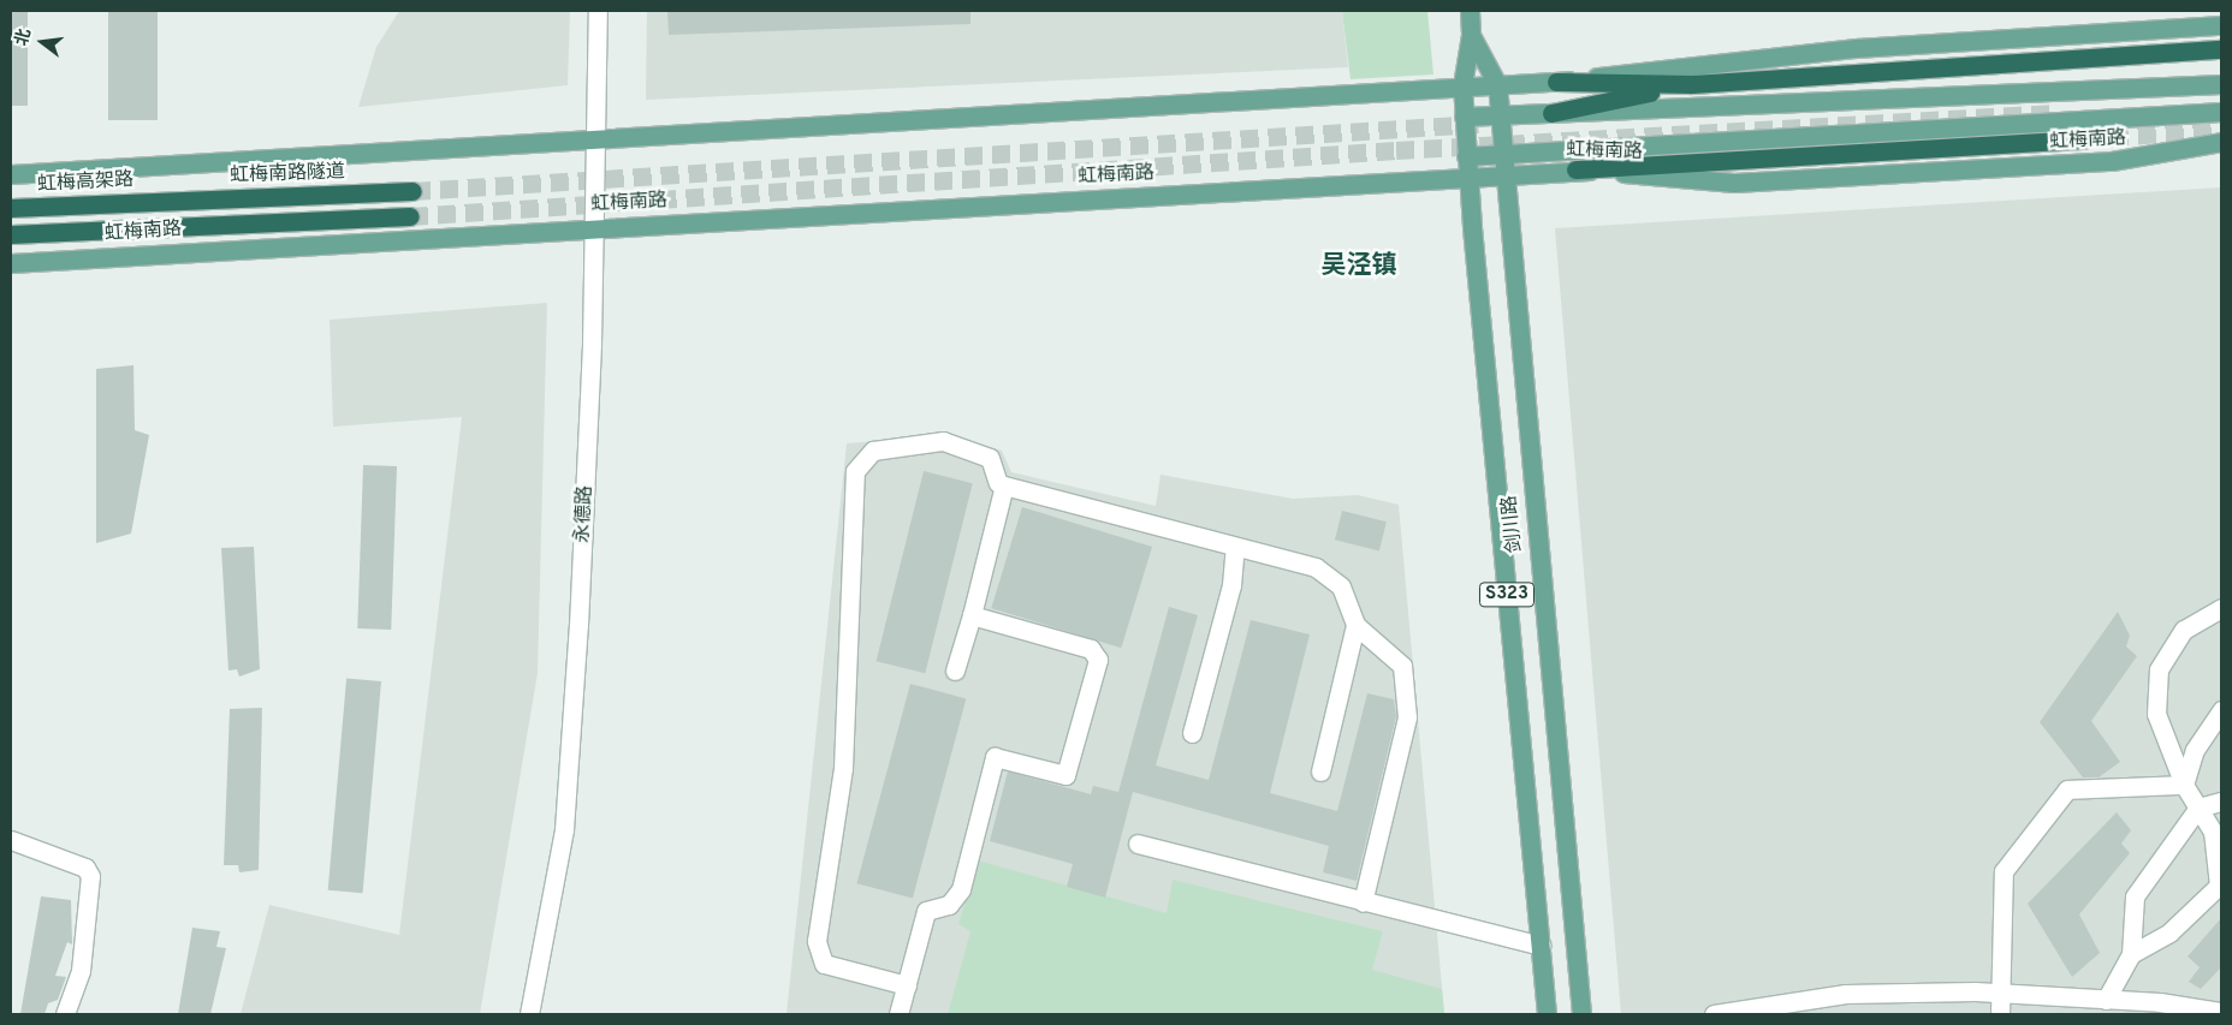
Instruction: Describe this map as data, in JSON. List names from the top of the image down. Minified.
{"streets":{"highway":["虹梅南路隧道","虹梅高架路"],"main road":["虹梅南路","剑川路","S323"],"street":["永德路"]},"crossings":[["虹梅南路","永德路"],["虹梅南路","剑川路"],["虹梅南路隧道","虹梅高架路"]],"districts":["吴泾镇"],"north":"left"}
